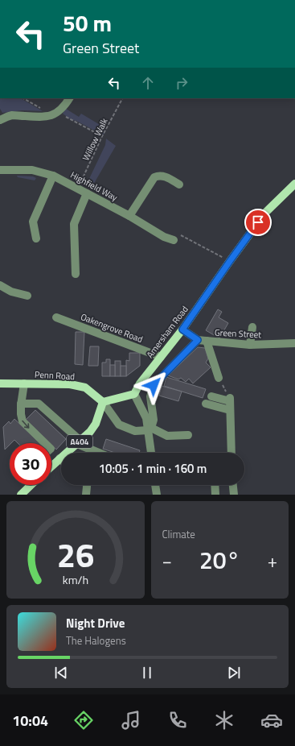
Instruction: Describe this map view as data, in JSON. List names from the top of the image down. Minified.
{"streets":{"main road":["Amersham Road","Penn Road","A404"],"street":["Highfield Way","Oakengrove Road","Green Street"],"path":["Willow Walk"]},"crossings":[["Willow Walk","Highfield Way"],["Oakengrove Road","Amersham Road"],["Amersham Road","Green Street"],["Penn Road","A404"]],"page":{"turn":["50 m","Green Street"],"limit":"30","trip":"10:05 · 1 min · 160 m","tile":"Climate","heat":["−","20°","+"],"song":["Night Drive","The Halogens"],"tabs":"10:04","gauge":["26","km/h"]}}
